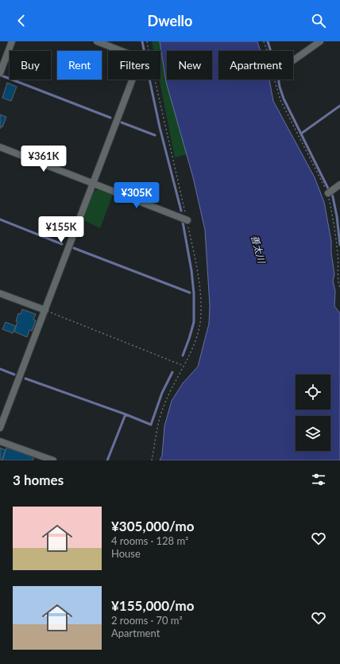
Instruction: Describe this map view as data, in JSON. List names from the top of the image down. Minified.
{"water":["善太川"],"page":{"header":"Dwello","chip":["Buy","Rent","Filters","New","Apartment"],"price":["¥361K","¥305K","¥155K"],"heading":"3 homes","list":[{"name":"¥305,000/mo","note":"4 rooms · 128 m² · House"},{"name":"¥155,000/mo","note":"2 rooms · 70 m² · Apartment"}]}}
